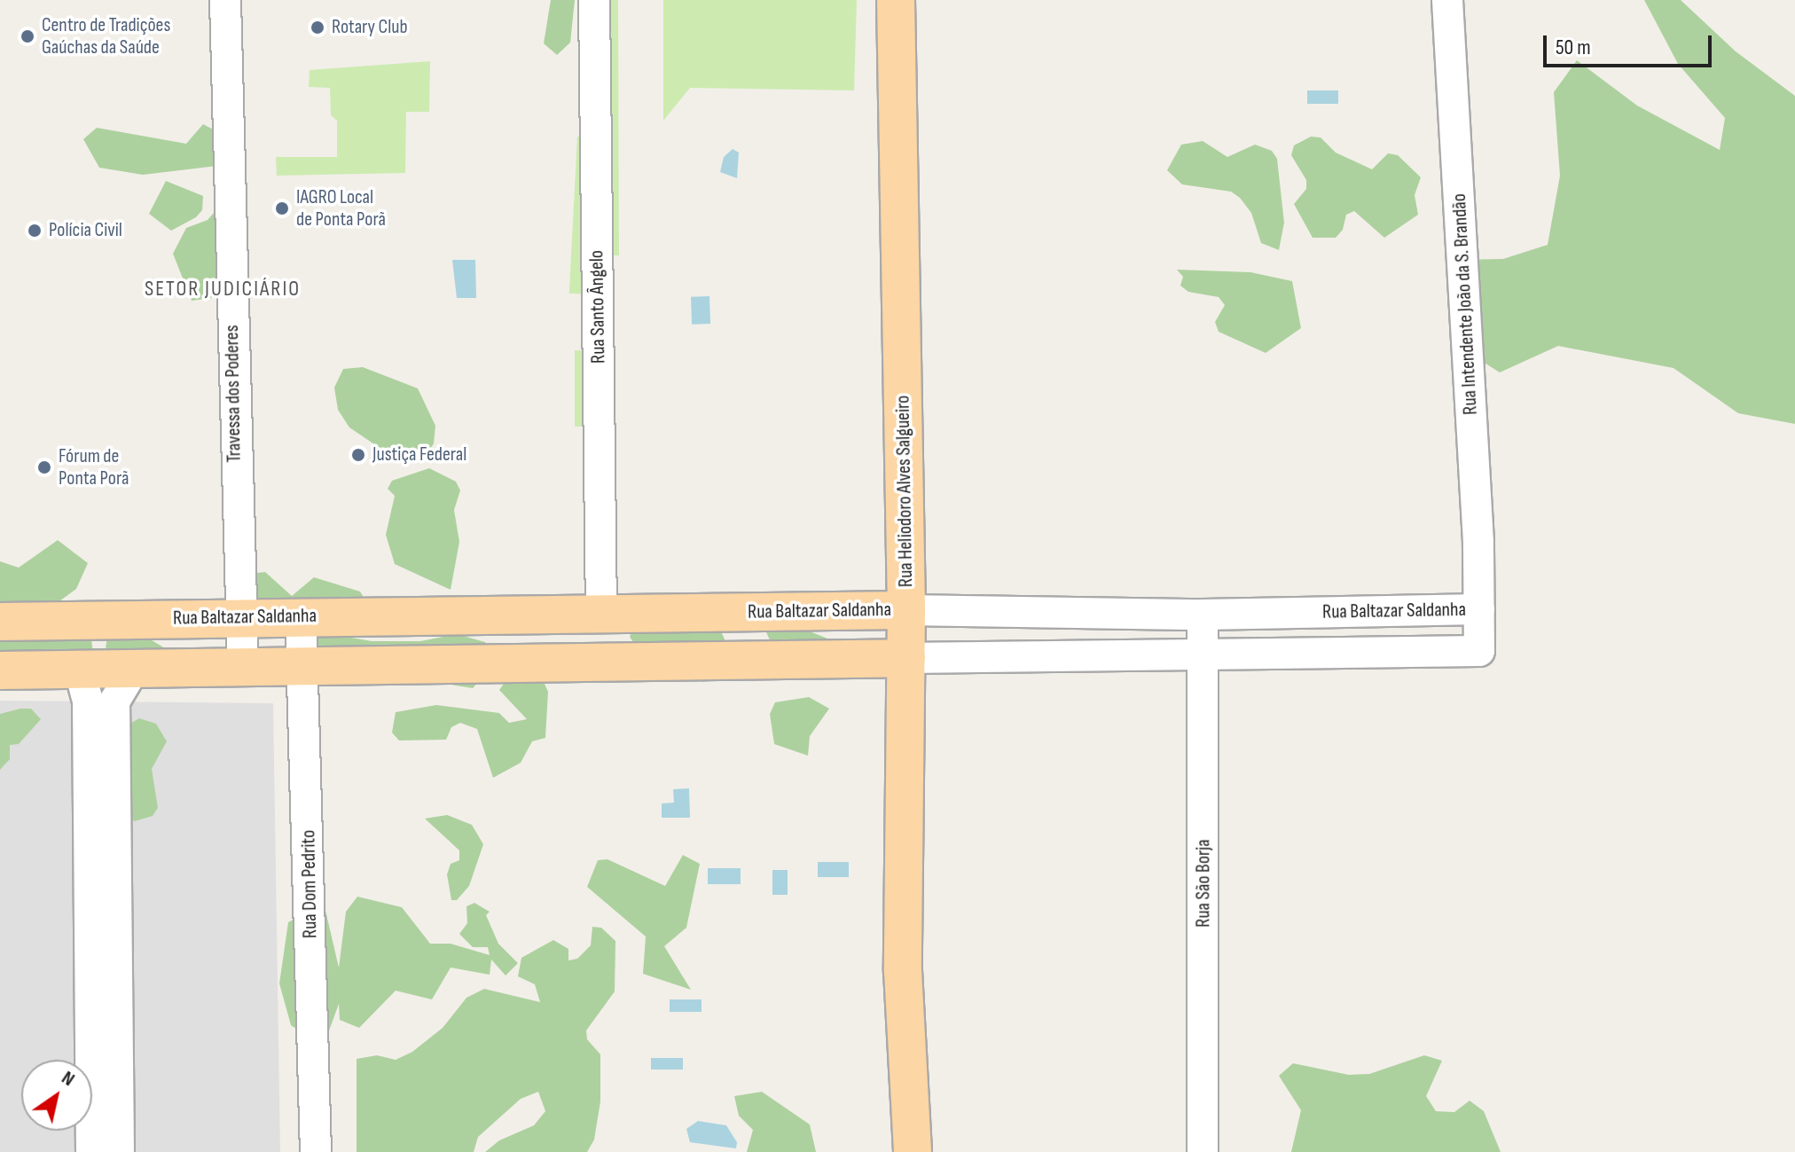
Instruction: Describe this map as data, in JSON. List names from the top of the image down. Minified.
{"streets":{"main road":["Rua Heliodoro Alves Salgueiro","Rua Baltazar Saldanha"],"street":["Rua Intendente João da S. Brandão","Rua Santo Ângelo","Travessa dos Poderes","Rua São Borja","Rua Dom Pedrito"]},"crossings":[["Rua Intendente João da S. Brandão","Rua Baltazar Saldanha"],["Rua Santo Ângelo","Rua Baltazar Saldanha"],["Travessa dos Poderes","Rua Baltazar Saldanha"],["Rua Heliodoro Alves Salgueiro","Rua Baltazar Saldanha"],["Rua Baltazar Saldanha","Rua São Borja"],["Rua Baltazar Saldanha","Rua Dom Pedrito"]],"districts":["SETOR JUDICIÁRIO"],"places":["Rotary Club","Centro de Tradições Gaúchas da Saúde","IAGRO Local de Ponta Porã","Polícia Civil","Justiça Federal","Fórum de Ponta Porã"],"scale_bar":"50 m","north":"top right"}
